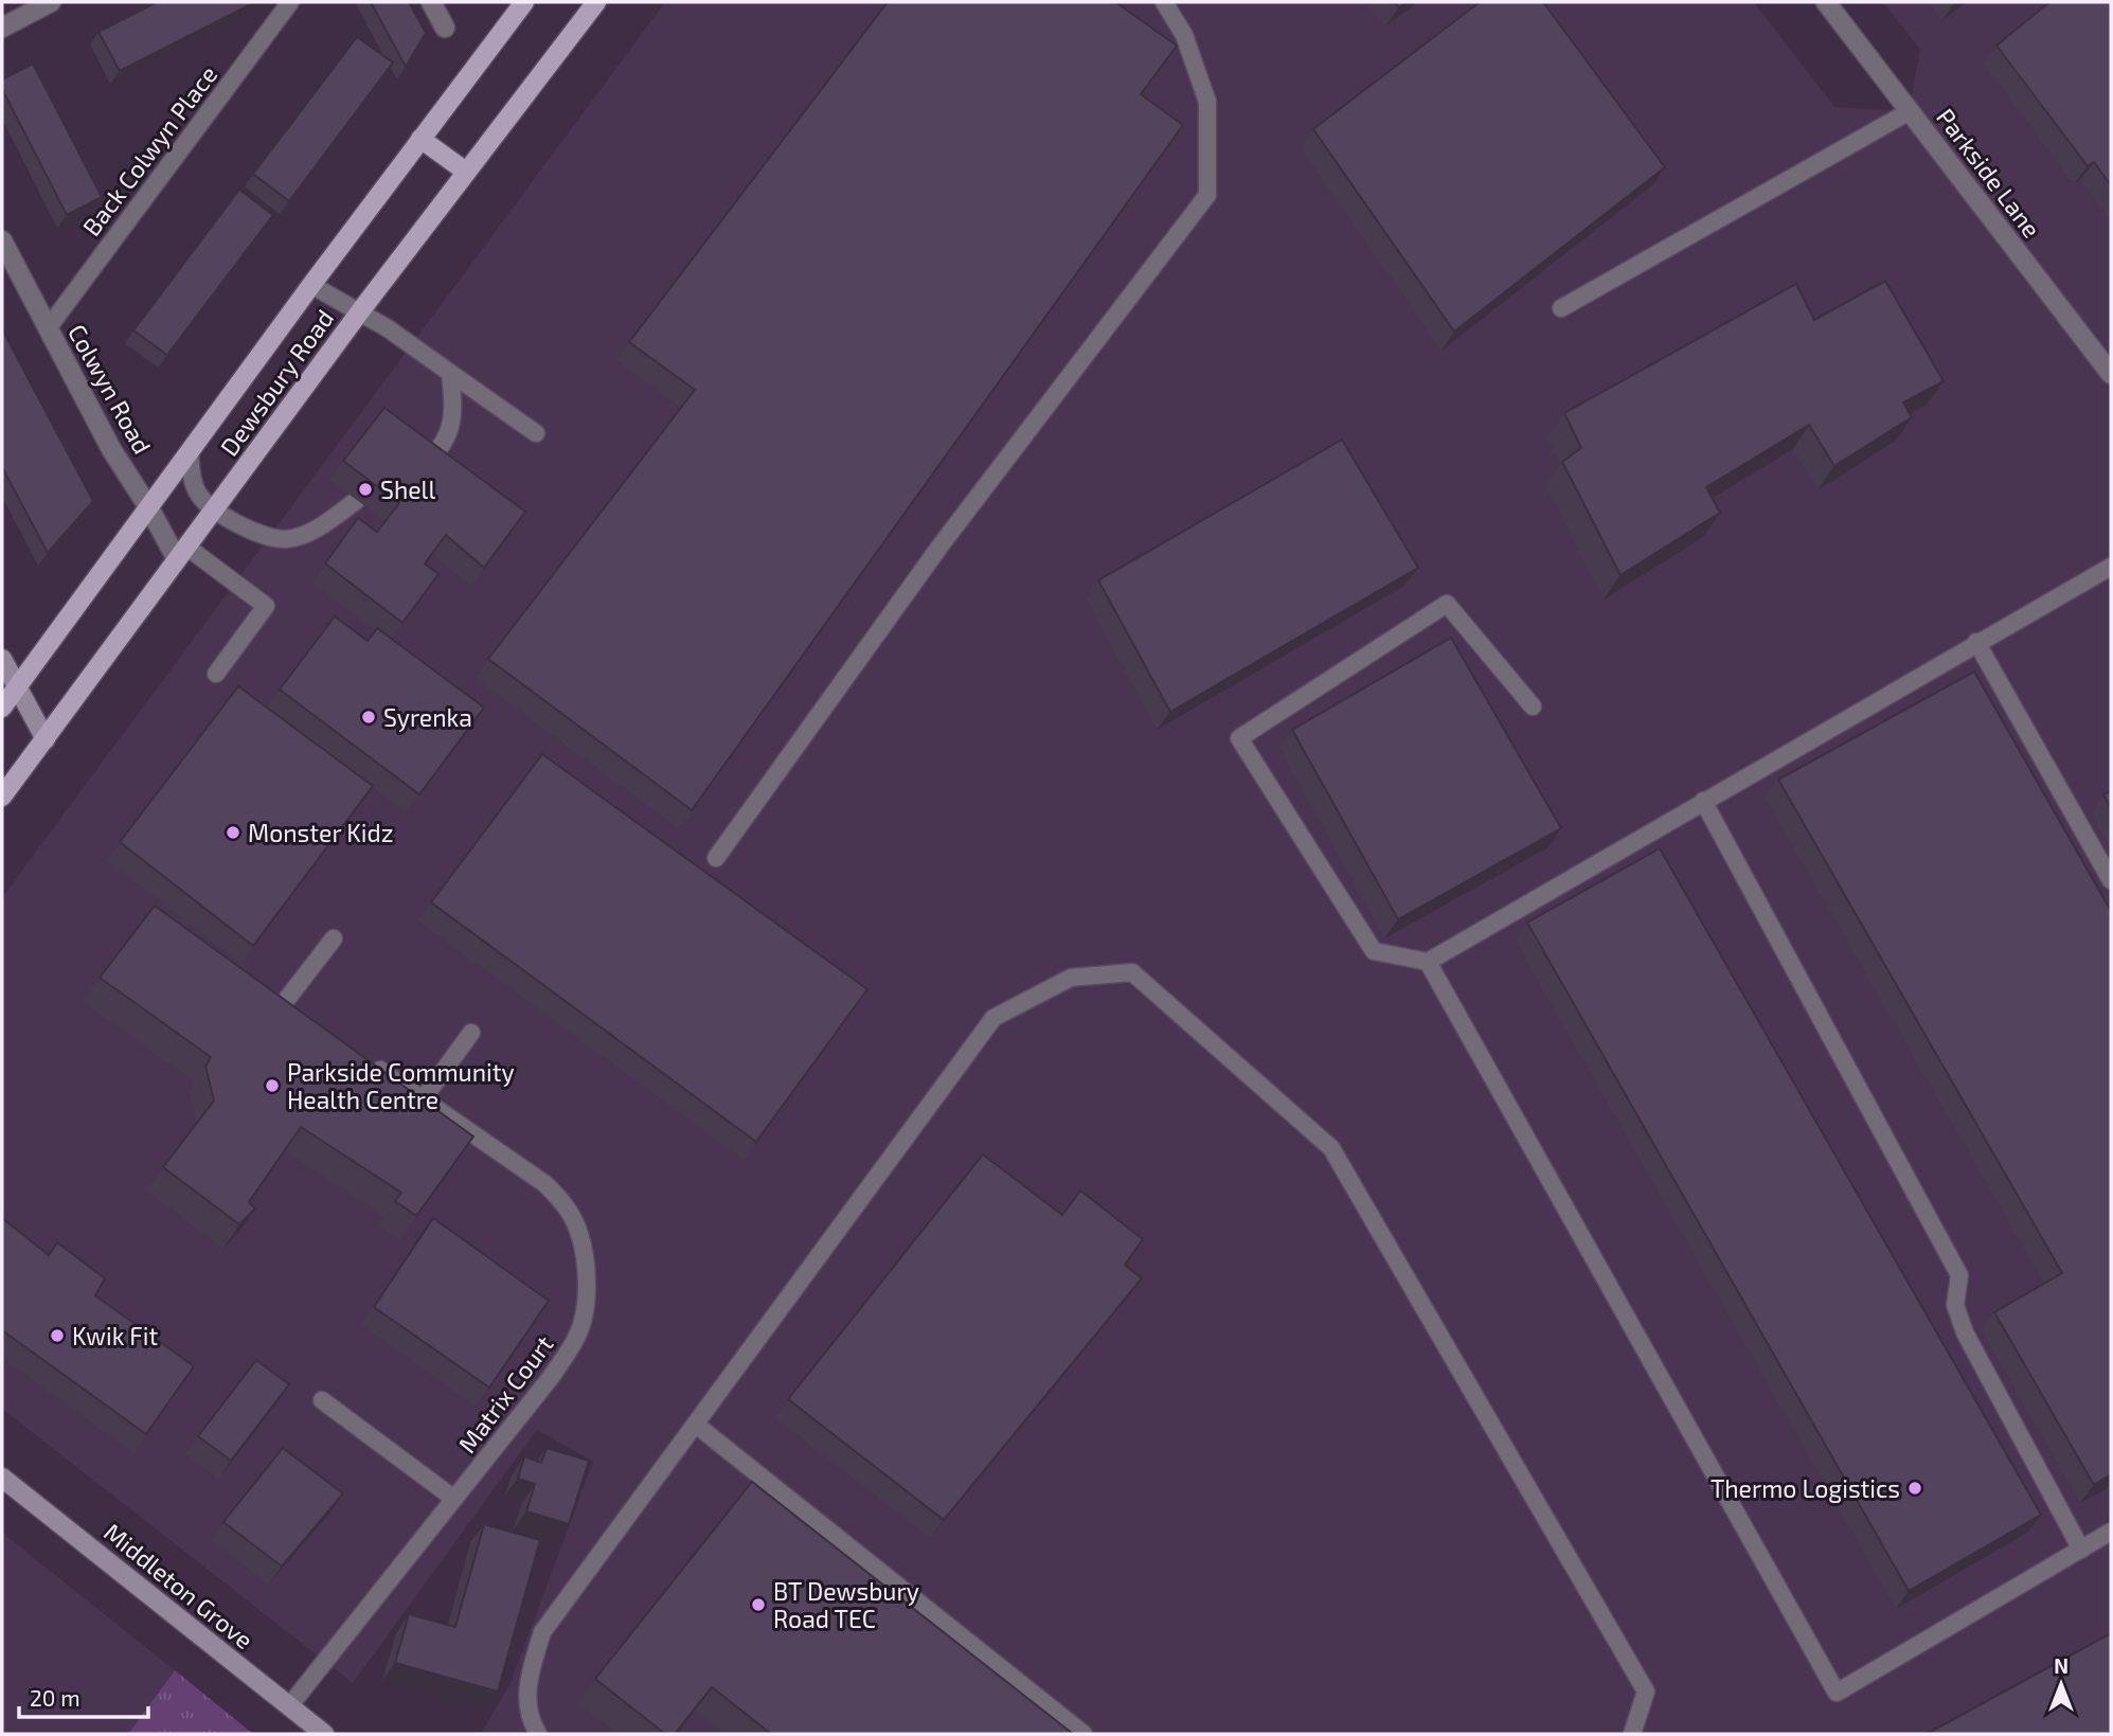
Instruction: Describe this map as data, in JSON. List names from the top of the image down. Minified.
{"streets":{"main road":["Dewsbury Road"],"street":["Parkside Lane","Colwyn Road","Middleton Grove"],"lane":["Back Colwyn Place","Matrix Court"]},"crossings":[["Back Colwyn Place","Colwyn Road"],["Dewsbury Road","Colwyn Road"],["Matrix Court","Middleton Grove"]],"places":["Shell","Syrenka","Monster Kidz","Parkside Community Health Centre","Kwik Fit","Thermo Logistics","BT Dewsbury Road TEC"],"scale_bar":"20 m","north":"top"}
